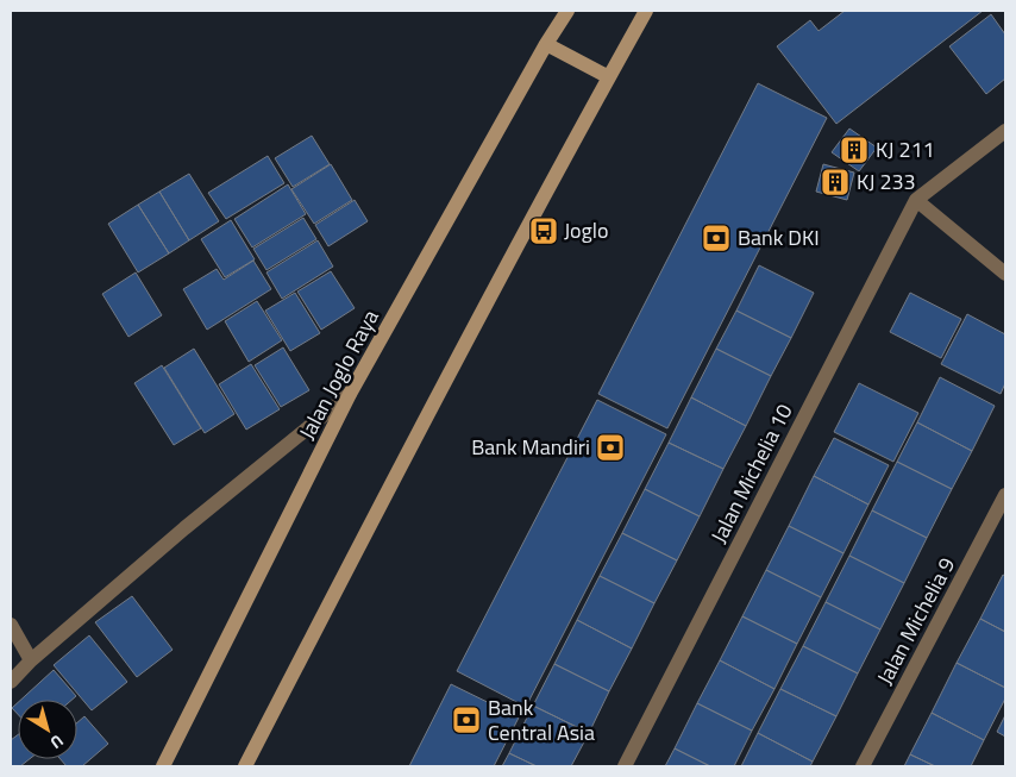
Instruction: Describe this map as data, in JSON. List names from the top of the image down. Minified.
{"streets":{"main road":["Jalan Joglo Raya"],"street":["Jalan Michelia 10","Jalan Michelia 9"]},"places":{"building":["KJ 211","KJ 233"],"bus stop":["Joglo"],"bank":["Bank DKI","Bank Mandiri","Bank Central Asia"]},"north":"bottom right"}
